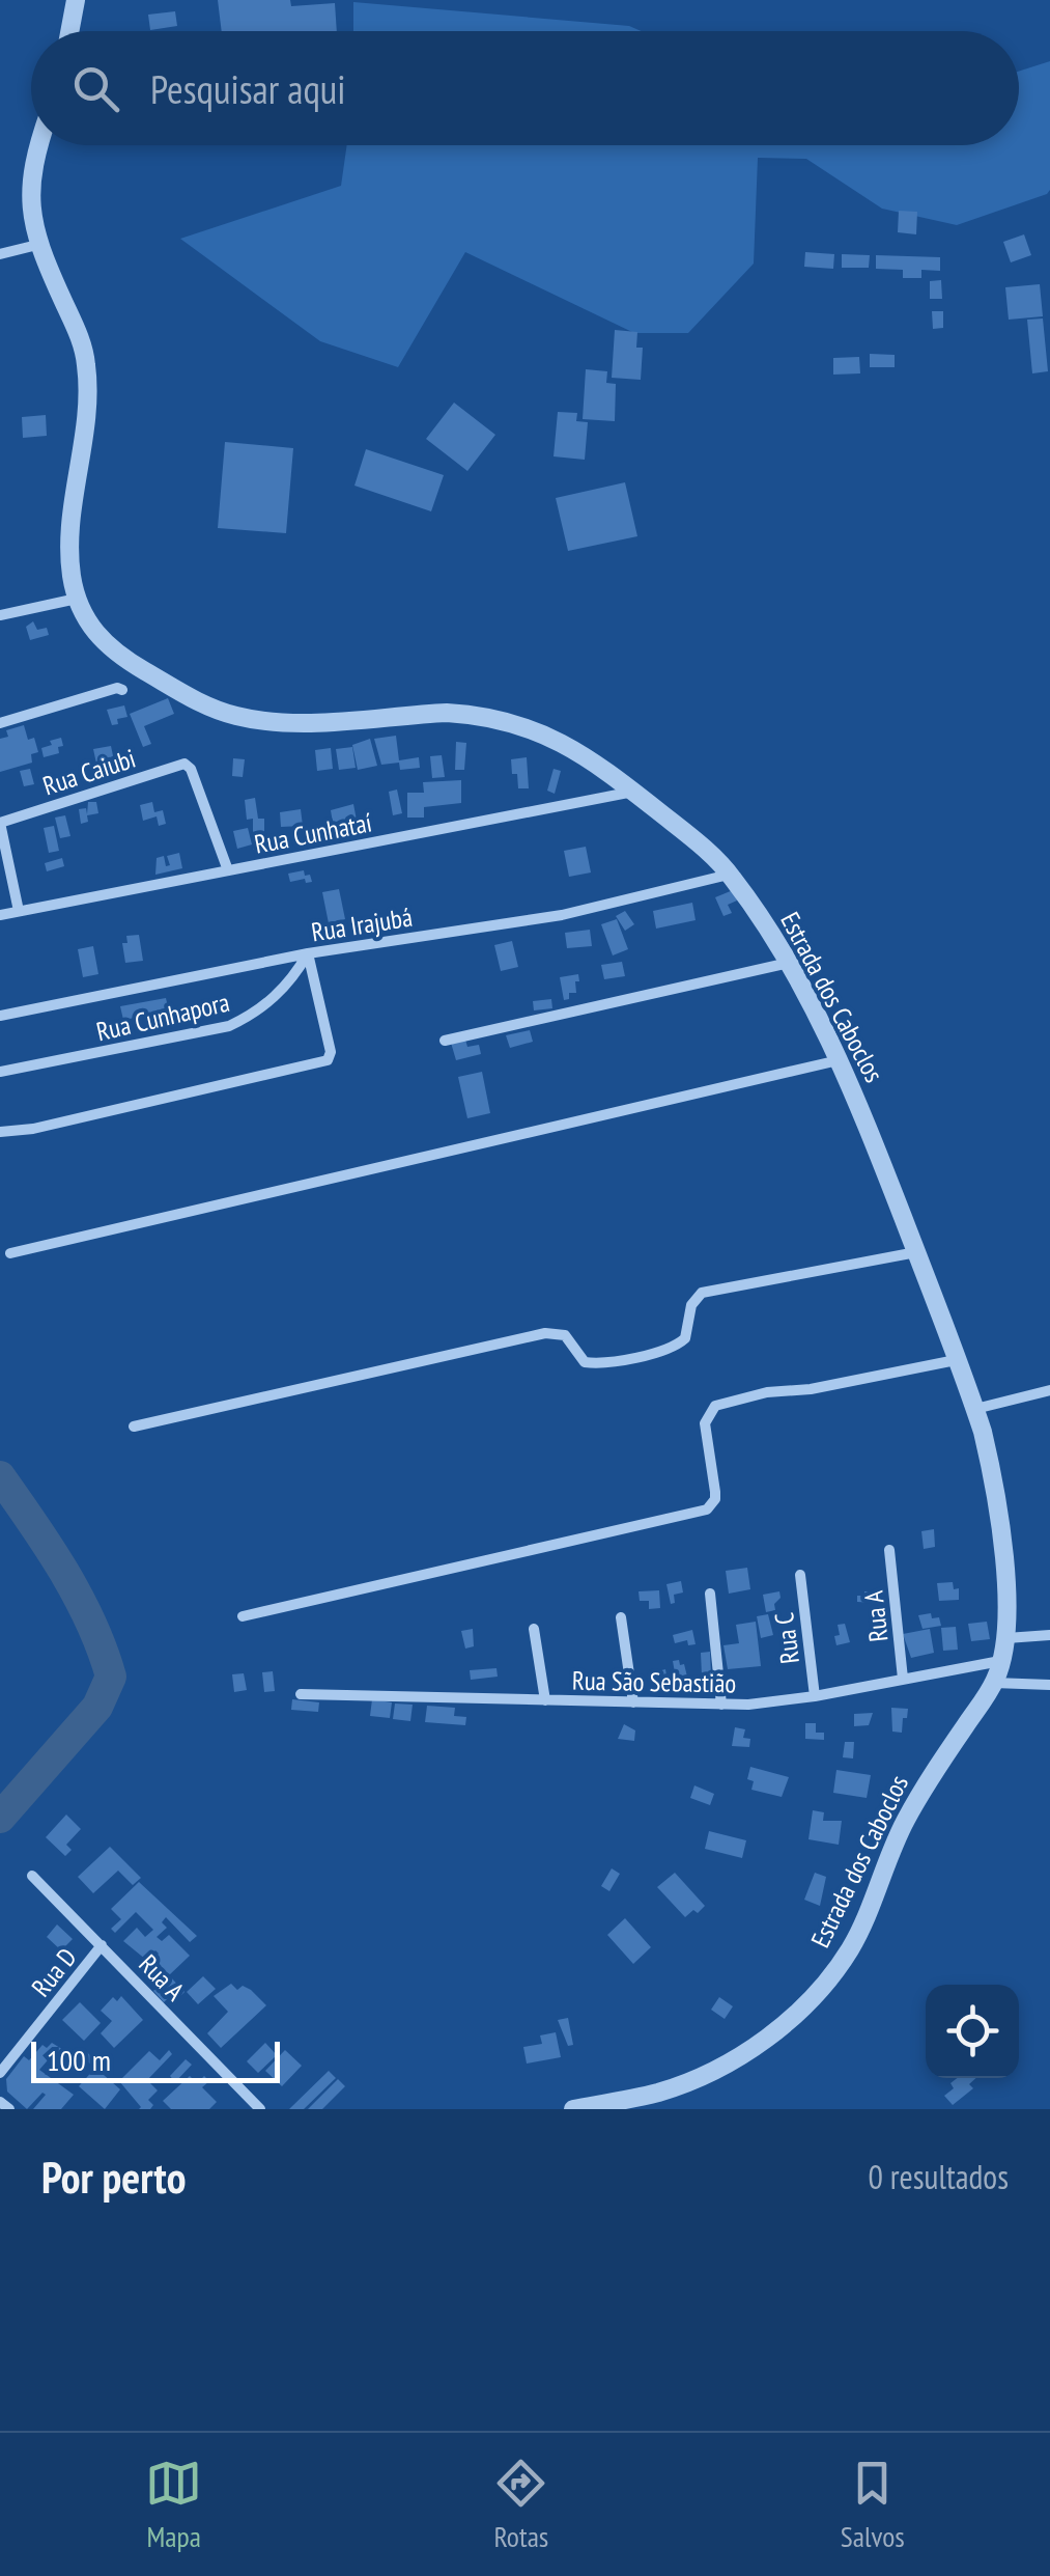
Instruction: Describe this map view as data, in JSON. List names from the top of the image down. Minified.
{"streets":{"street":["Rua Caiubi","Rua Cunhataí","Rua Irajubá","Estrada dos Caboclos","Rua Cunhapora","Rua A","Rua C","Rua São Sebastião","Rua D"]},"crossings":[["Rua Caiubi","Rua Cunhataí"],["Rua Cunhataí","Estrada dos Caboclos"],["Rua Irajubá","Estrada dos Caboclos"],["Rua Irajubá","Rua Cunhapora"],["Estrada dos Caboclos","Rua São Sebastião"],["Rua A","Rua São Sebastião"],["Rua A","Rua D"],["Rua C","Rua São Sebastião"]],"scale_bar":"100 m","page":{"search":"Pesquisar aqui","scale":"100 m","heading":["Por perto","0 resultados"],"nav":["Mapa","Rotas","Salvos"]}}
